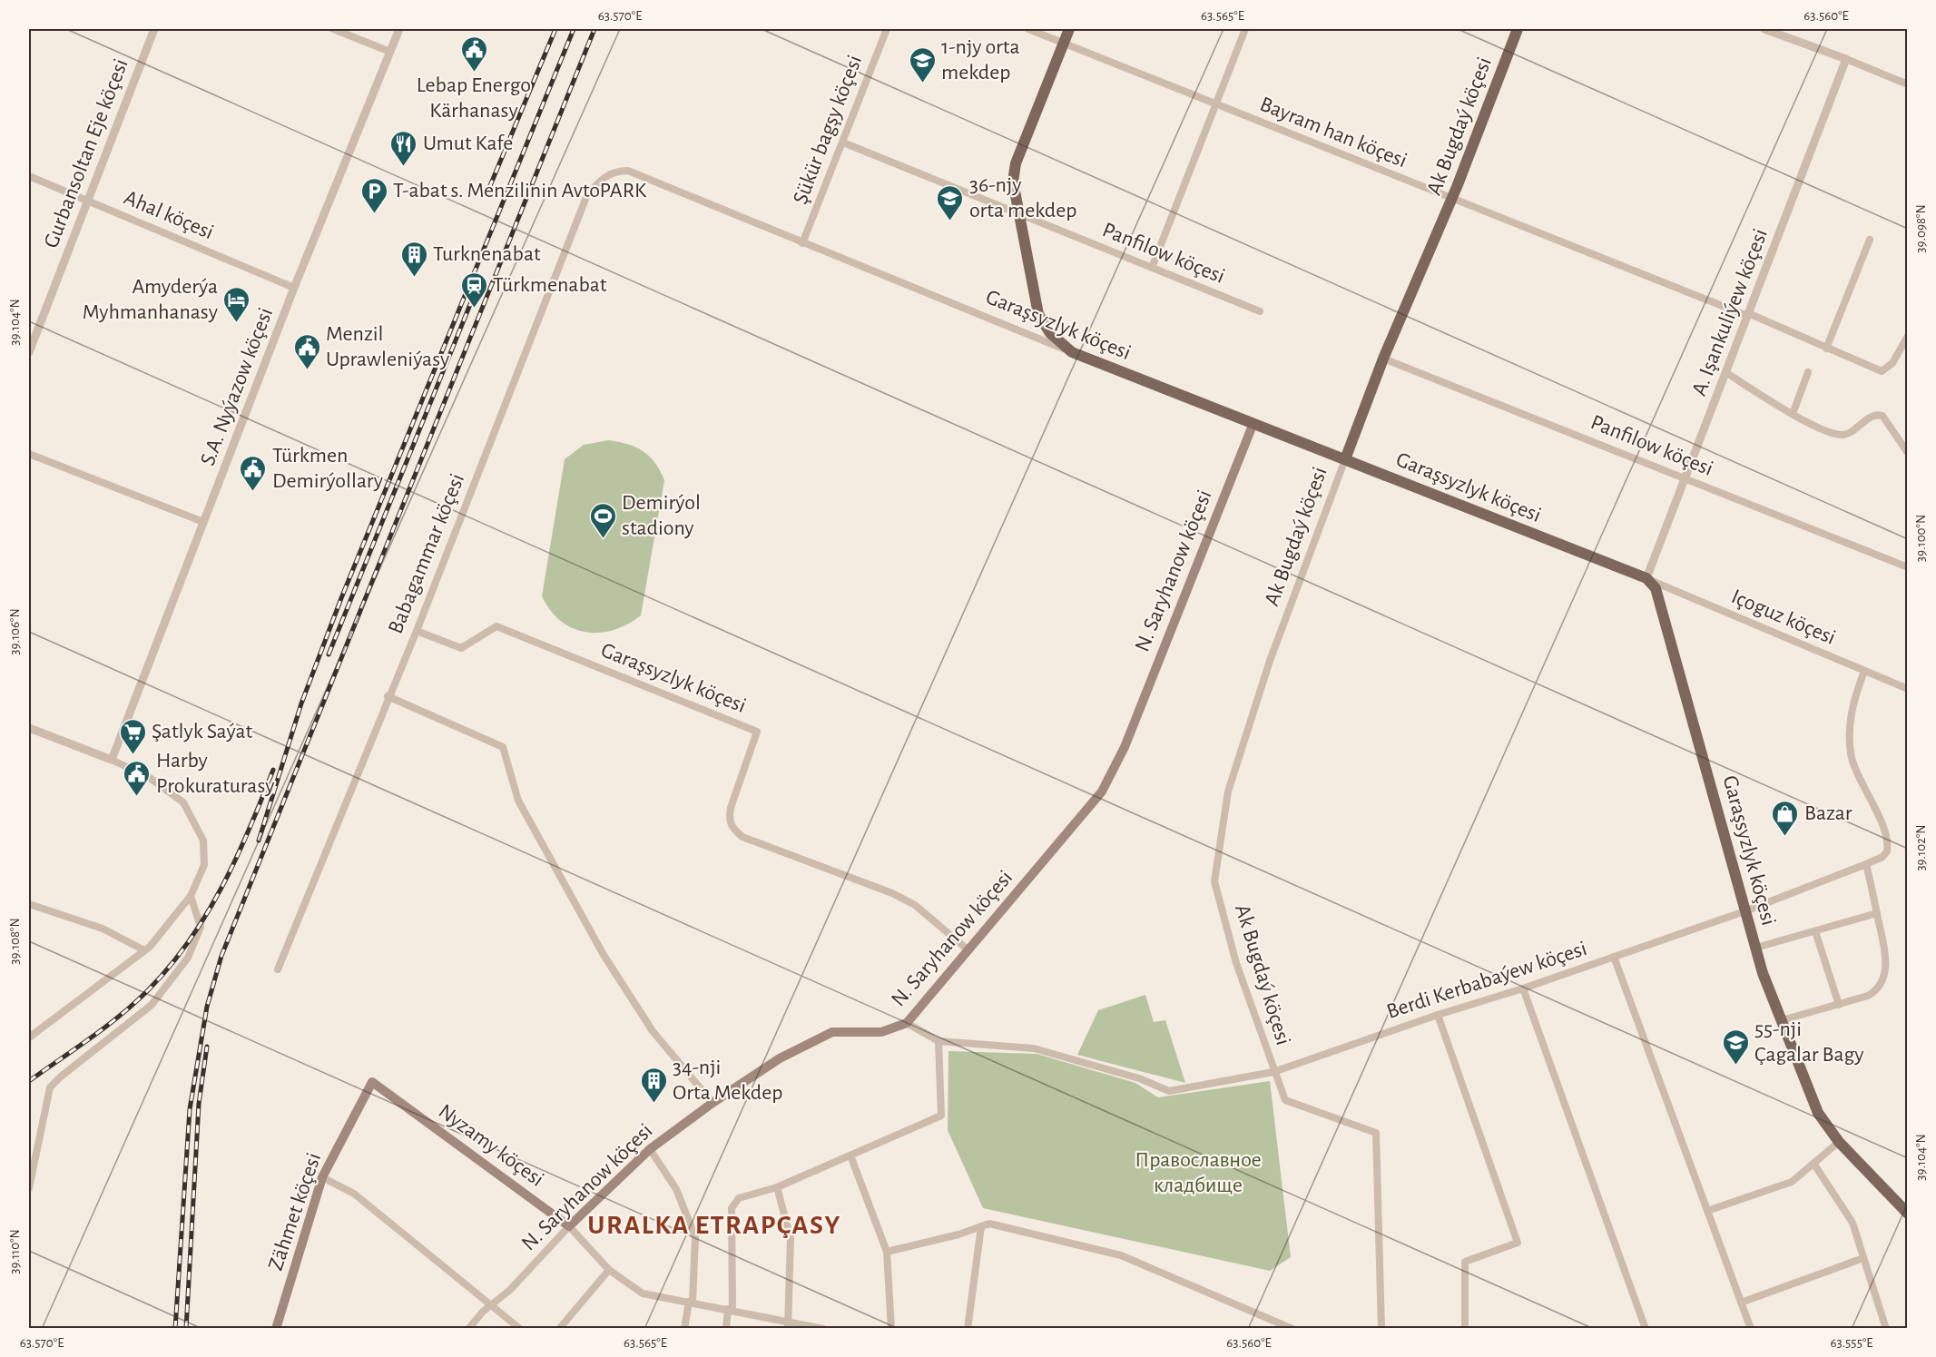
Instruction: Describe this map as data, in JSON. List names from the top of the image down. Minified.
{"streets":{"main road":["Ak Bugdaý köçesi","Garaşsyzlyk köçesi","N. Saryhanow köçesi","Nyzamy köçesi","Zähmet köçesi"],"street":["Şükür bagşy köçesi","Bayram han köçesi","Gurbansoltan Eje köçesi","Ahal köçesi","Panfilow köçesi","A. Işankuliýew köçesi","S.A. Nyýazow köçesi","Babagammar köçesi","Içoguz köçesi","Berdi Kerbabaýew köçesi"]},"crossings":[["Ak Bugdaý köçesi","Bayram han köçesi"],["Ak Bugdaý köçesi","Panfilow köçesi"],["Ak Bugdaý köçesi","Garaşsyzlyk köçesi"],["Ak Bugdaý köçesi","Berdi Kerbabaýew köçesi"],["Şükür bagşy köçesi","Panfilow köçesi"],["Şükür bagşy köçesi","Garaşsyzlyk köçesi"],["Bayram han köçesi","A. Işankuliýew köçesi"],["Gurbansoltan Eje köçesi","Ahal köçesi"],["Ahal köçesi","S.A. Nyýazow köçesi"],["Panfilow köçesi","A. Işankuliýew köçesi"],["A. Işankuliýew köçesi","Garaşsyzlyk köçesi"],["A. Işankuliýew köçesi","Içoguz köçesi"],["Garaşsyzlyk köçesi","Babagammar köçesi"],["Garaşsyzlyk köçesi","N. Saryhanow köçesi"],["Garaşsyzlyk köçesi","Içoguz köçesi"],["Garaşsyzlyk köçesi","Berdi Kerbabaýew köçesi"],["N. Saryhanow köçesi","Berdi Kerbabaýew köçesi"],["N. Saryhanow köçesi","Nyzamy köçesi"],["Içoguz köçesi","Berdi Kerbabaýew köçesi"],["Nyzamy köçesi","Zähmet köçesi"]],"districts":["URALKA ETRAPÇASY"],"parks":["Православное кладбище"],"places":{"public building":["Lebap Energo Kärhanasy","Menzil Uprawleniýasy","Türkmen Demirýollary","Harby Prokuraturasy"],"school or university":["1-njy orta mekdep","36-njy orta mekdep","55-nji Çagalar Bagy"],"restaurant":["Umut Kafe"],"parking":["T-abat s. Menzilinin AvtoPARK"],"building":["Turknenabat","34-nji Orta Mekdep"],"station":["Türkmenabat"],"hotel":["Amyderýa Myhmanhanasy"],"sports":["Demirýol stadiony"],"supermarket":["Şatlyk Saýat"],"shop":["Bazar"]},"coordinates":["63.570°E","63.565°E","63.560°E","39.098°N","39.104°N","39.100°N","39.106°N","39.102°N","39.108°N","39.110°N","63.555°E"]}
